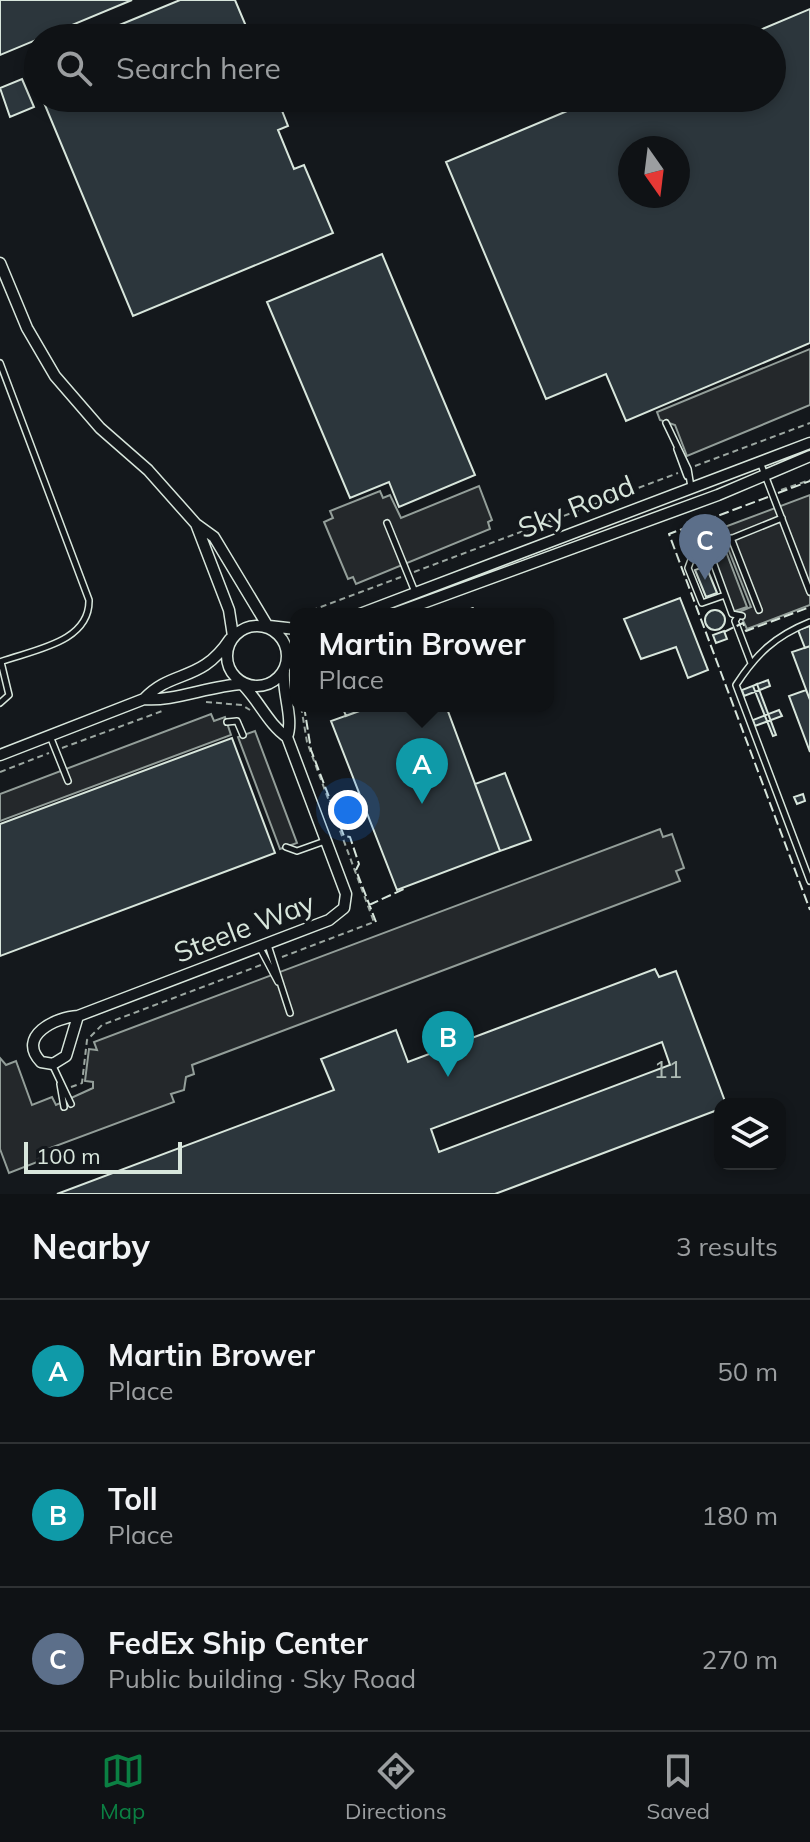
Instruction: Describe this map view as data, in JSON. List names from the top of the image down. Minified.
{"streets":{"street":["Sky Road","Steele Way"]},"house_numbers":["11"],"scale_bar":"100 m","north":"bottom","page":{"search":"Search here","pins":["C","A","B"],"popup":["Martin Brower","Place"],"scale":"100 m","heading":["Nearby","3 results"],"list":[{"mark":"A","name":"Martin Brower","note":"Place","value":"50 m"},{"mark":"B","name":"Toll","note":"Place","value":"180 m"},{"mark":"C","name":"FedEx Ship Center","note":"Public building · Sky Road","value":"270 m"}],"nav":["Map","Directions","Saved"]}}
